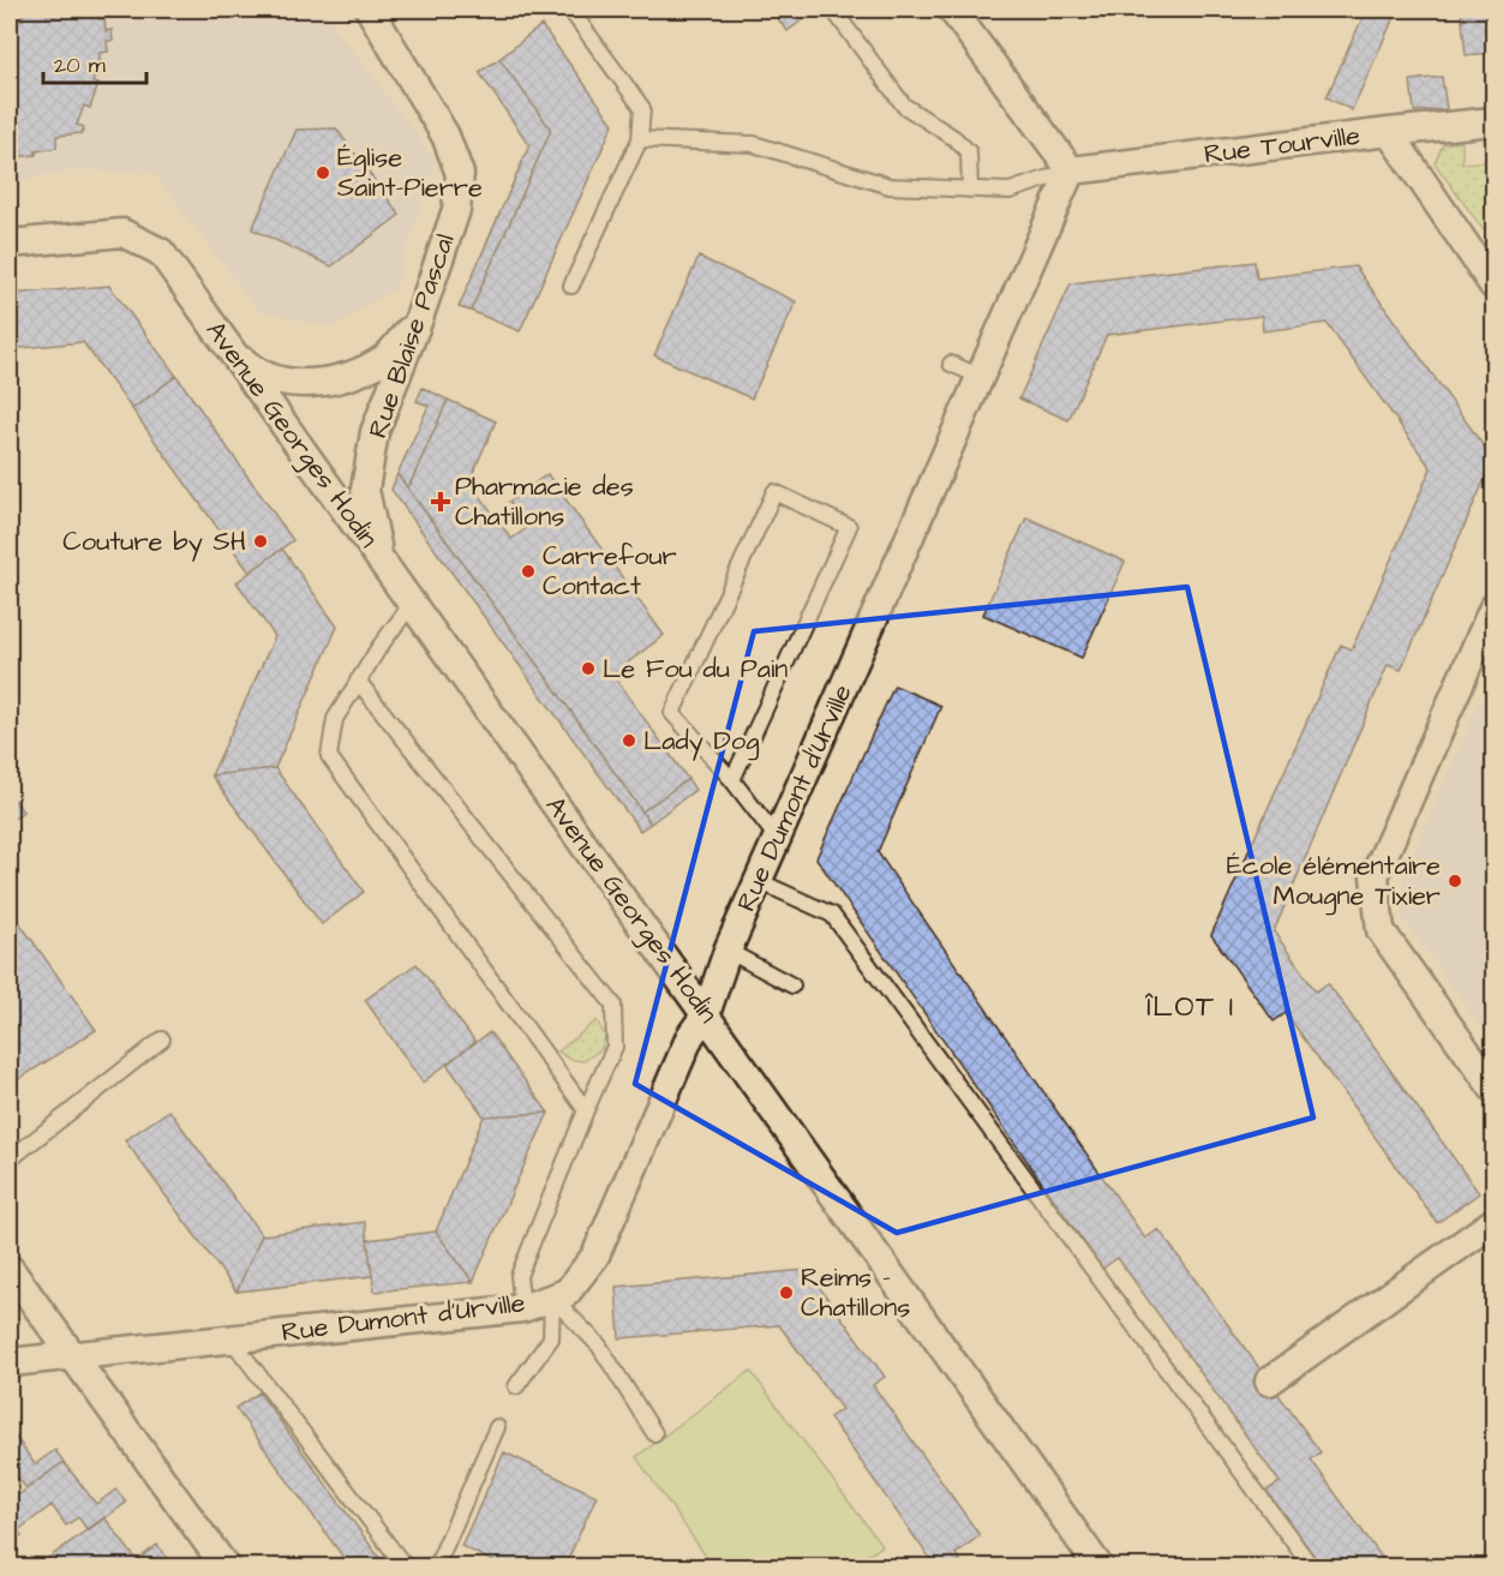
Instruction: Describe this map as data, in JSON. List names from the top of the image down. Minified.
{"streets":{"street":["Rue Tourville","Rue Blaise Pascal","Avenue Georges Hodin","Rue Dumont d'Urville"]},"crossings":[["Rue Tourville","Rue Dumont d'Urville"],["Rue Blaise Pascal","Avenue Georges Hodin"],["Avenue Georges Hodin","Rue Dumont d'Urville"]],"districts":["ÎLOT I"],"places":{"other":["Église Saint-Pierre","Couture by SH","Carrefour Contact","Le Fou du Pain","Lady Dog","École élémentaire Mougne Tixier","Reims - Chatillons"],"health":["Pharmacie des Chatillons"]},"scale_bar":"20 m"}
